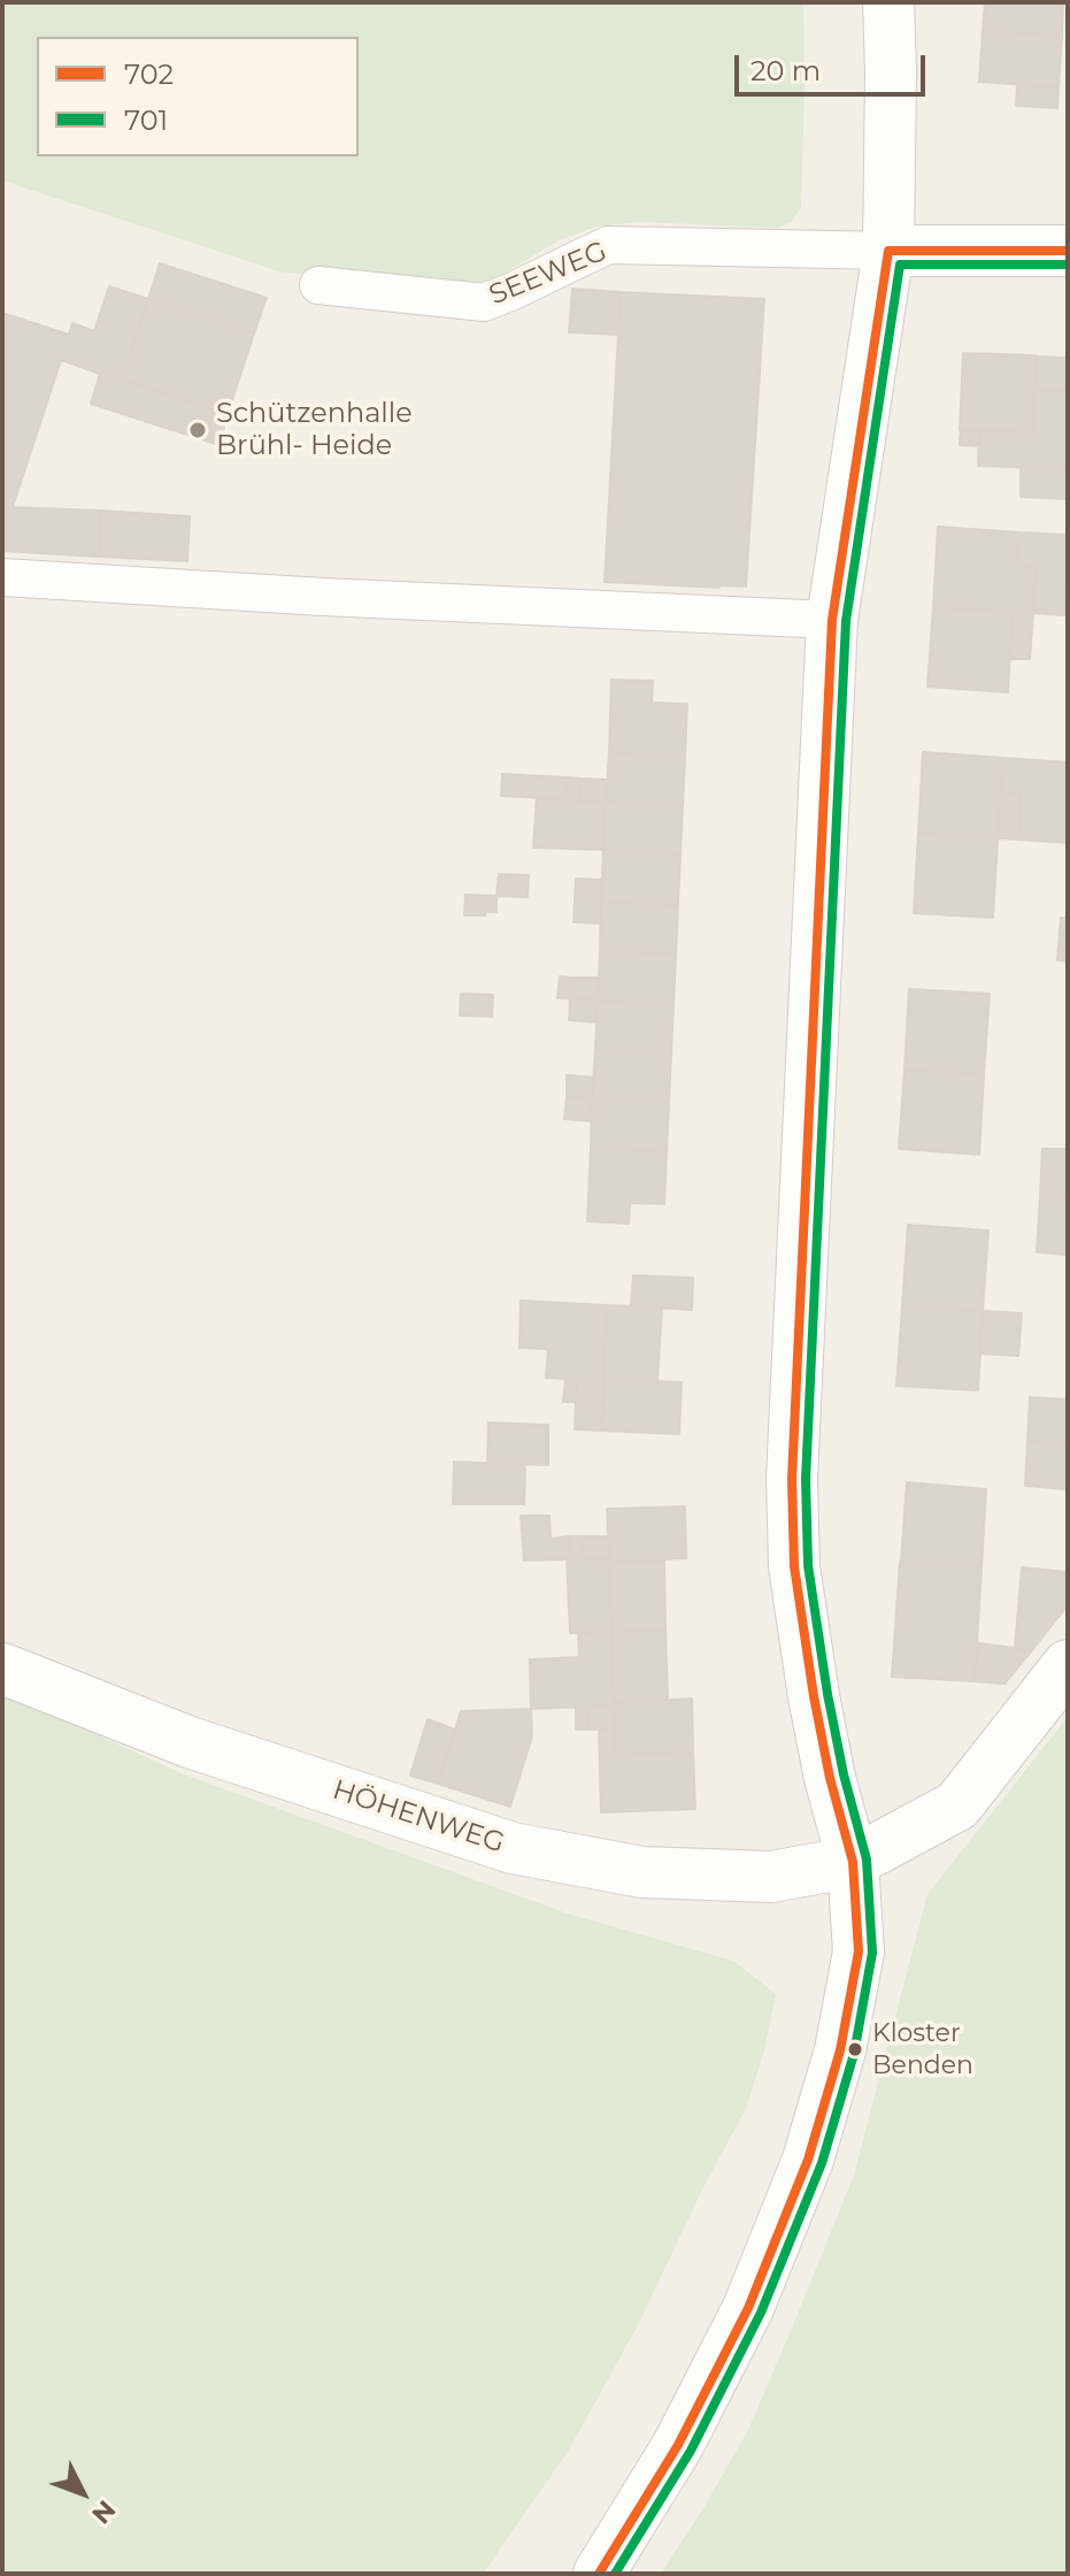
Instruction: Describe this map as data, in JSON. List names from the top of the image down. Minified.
{"streets":{"street":["HÖHENWEG"],"lane":["SEEWEG"]},"places":["Schützenhalle Brühl- Heide","Kloster Benden"],"lines":["transit line 702","transit line 701"],"legend":["702","701"],"scale_bar":"20 m","north":"bottom right"}
